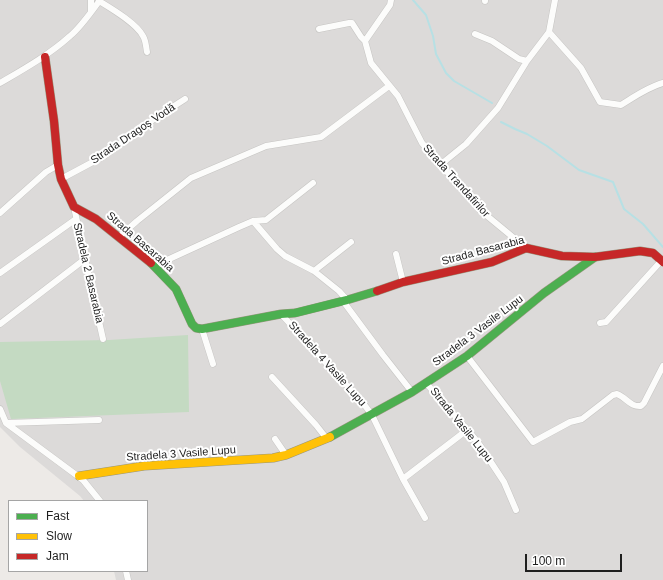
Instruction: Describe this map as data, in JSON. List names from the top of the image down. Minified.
{"streets":{"street":["Strada Dragoș Vodă","Strada Trandafirilor","Strada Basarabia","Stradela 2 Basarabia","Stradela 3 Vasile Lupu","Stradela 4 Vasile Lupu","Strada Vasile Lupu"]},"crossings":[["Strada Trandafirilor","Strada Basarabia"],["Strada Basarabia","Stradela 2 Basarabia"],["Strada Basarabia","Stradela 3 Vasile Lupu"],["Strada Basarabia","Stradela 4 Vasile Lupu"],["Stradela 3 Vasile Lupu","Stradela 4 Vasile Lupu"],["Stradela 3 Vasile Lupu","Strada Vasile Lupu"]],"legend":["Fast","Slow","Jam"],"scale_bar":"100 m"}
